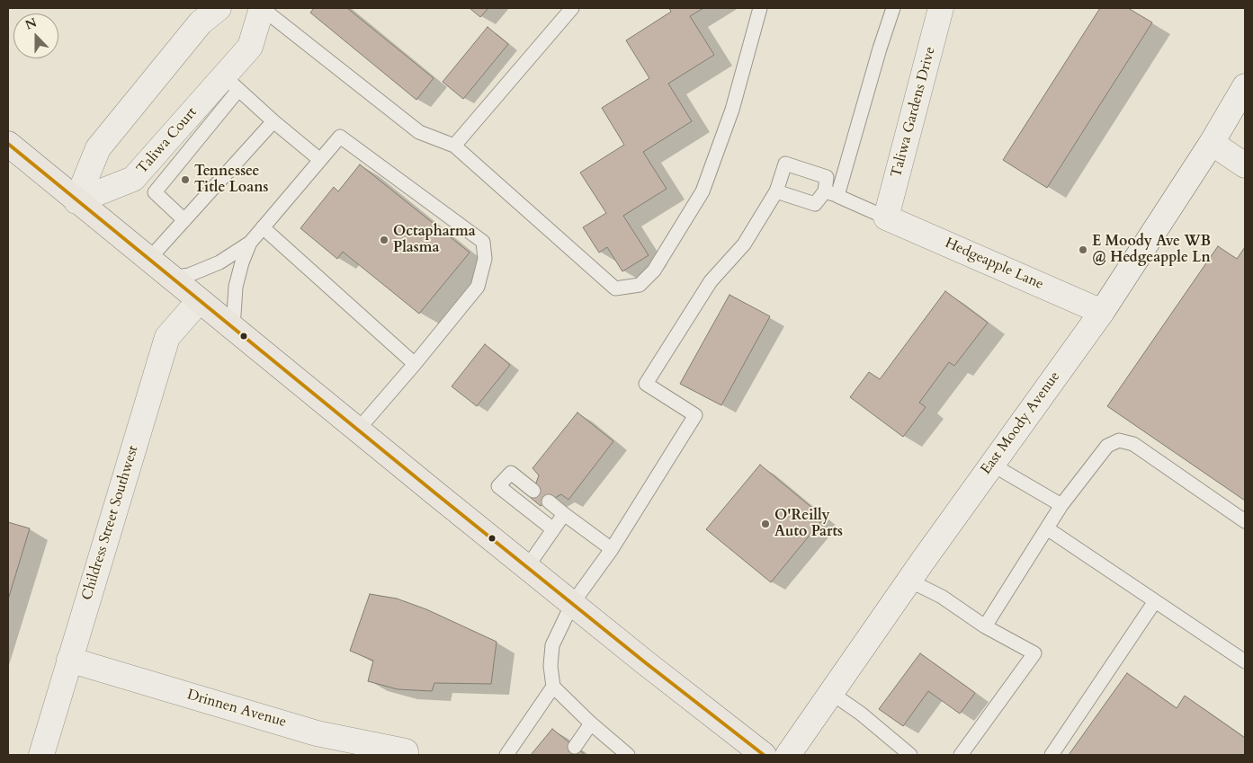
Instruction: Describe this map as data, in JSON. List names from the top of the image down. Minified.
{"streets":{"street":["Taliwa Gardens Drive","Taliwa Court","Hedgeapple Lane","East Moody Avenue","Childress Street Southwest","Drinnen Avenue"]},"crossings":[["Taliwa Gardens Drive","Hedgeapple Lane"],["Hedgeapple Lane","East Moody Avenue"],["Childress Street Southwest","Drinnen Avenue"]],"places":["Tennessee Title Loans","Octapharma Plasma","E Moody Ave WB @ Hedgeapple Ln","O'Reilly Auto Parts"],"north":"top"}
